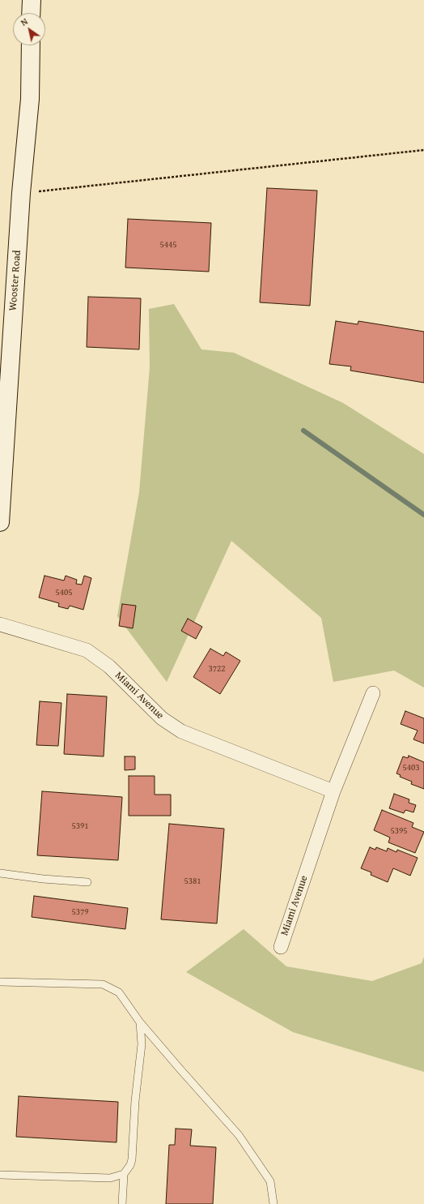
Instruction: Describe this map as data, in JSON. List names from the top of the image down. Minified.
{"streets":{"street":["Wooster Road","Miami Avenue"]},"house_numbers":["5445","5405","3722","5403","5391","5395","5381","5379"],"north":"top left"}
